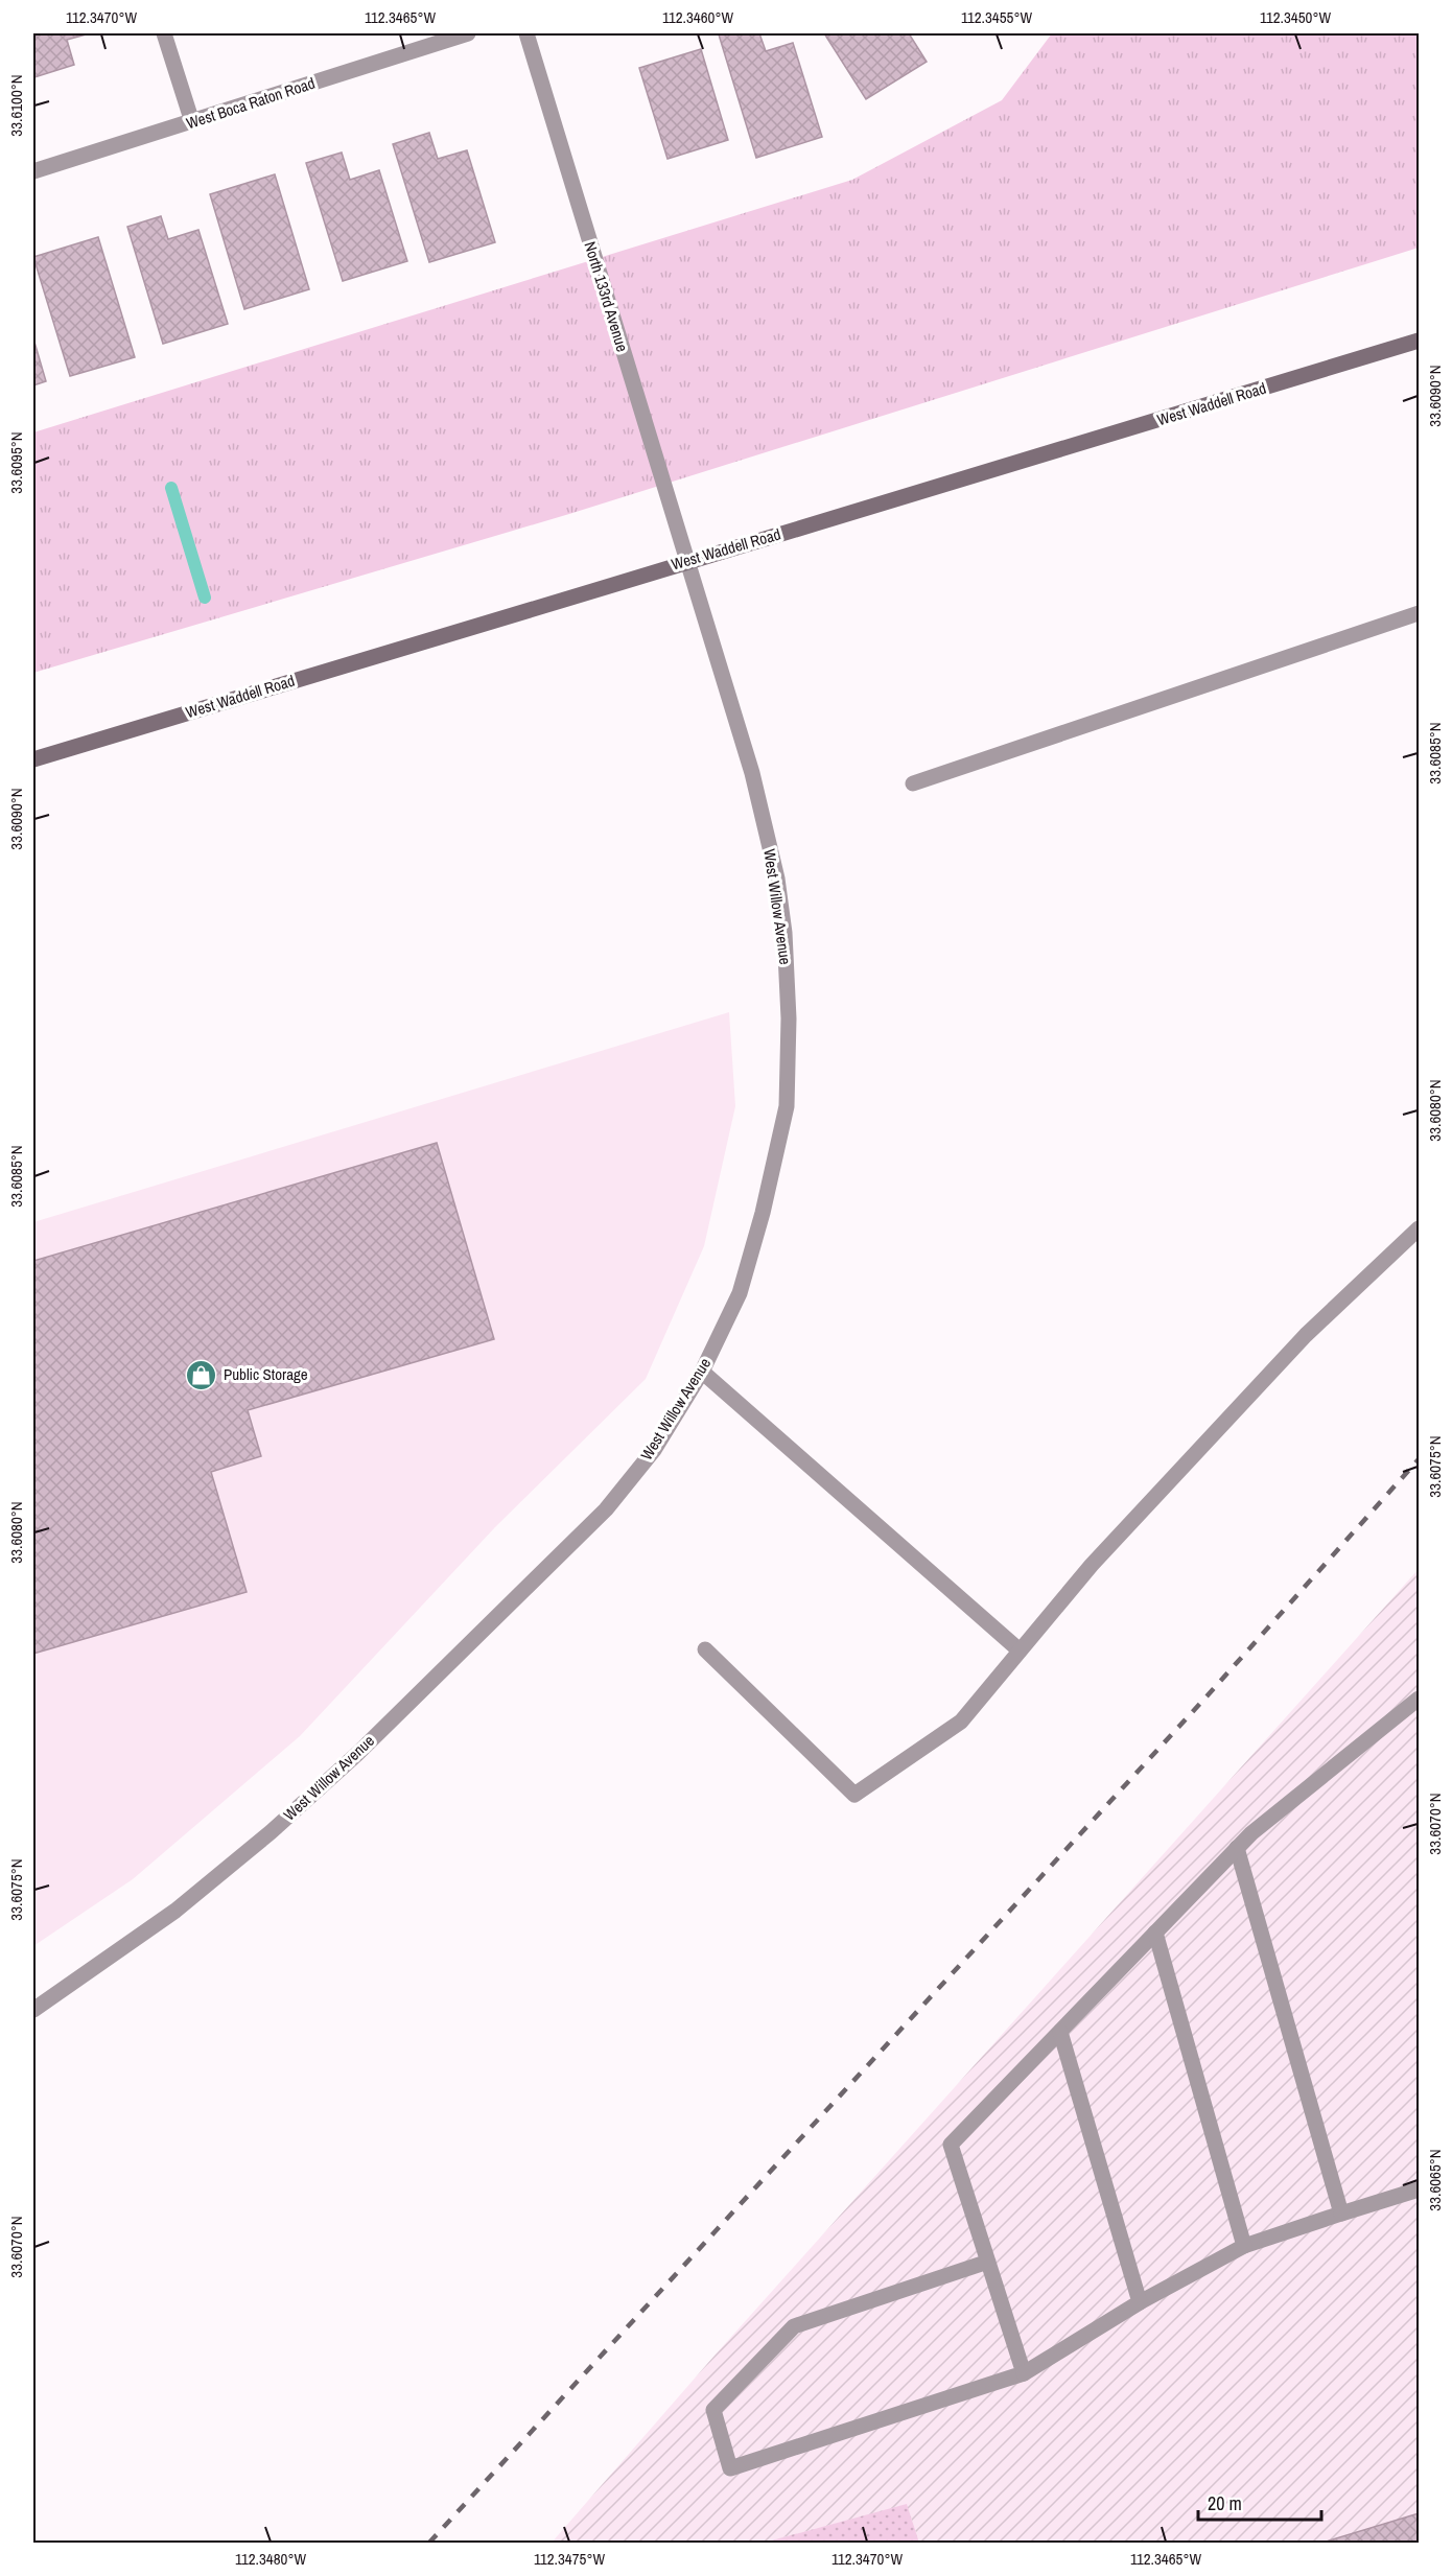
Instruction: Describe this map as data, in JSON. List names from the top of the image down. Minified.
{"streets":{"main road":["West Waddell Road"],"street":["West Boca Raton Road","North 133rd Avenue","West Willow Avenue"]},"crossings":[["North 133rd Avenue","West Waddell Road"],["North 133rd Avenue","West Willow Avenue"],["West Waddell Road","West Willow Avenue"]],"places":{"shop":["Public Storage"]},"scale_bar":"20 m","coordinates":["112.3470°W","112.3465°W","112.3460°W","112.3455°W","112.3450°W","33.6100°N","33.6090°N","33.6095°N","33.6085°N","33.6080°N","33.6075°N","33.6070°N","33.6065°N","112.3480°W","112.3475°W"]}
